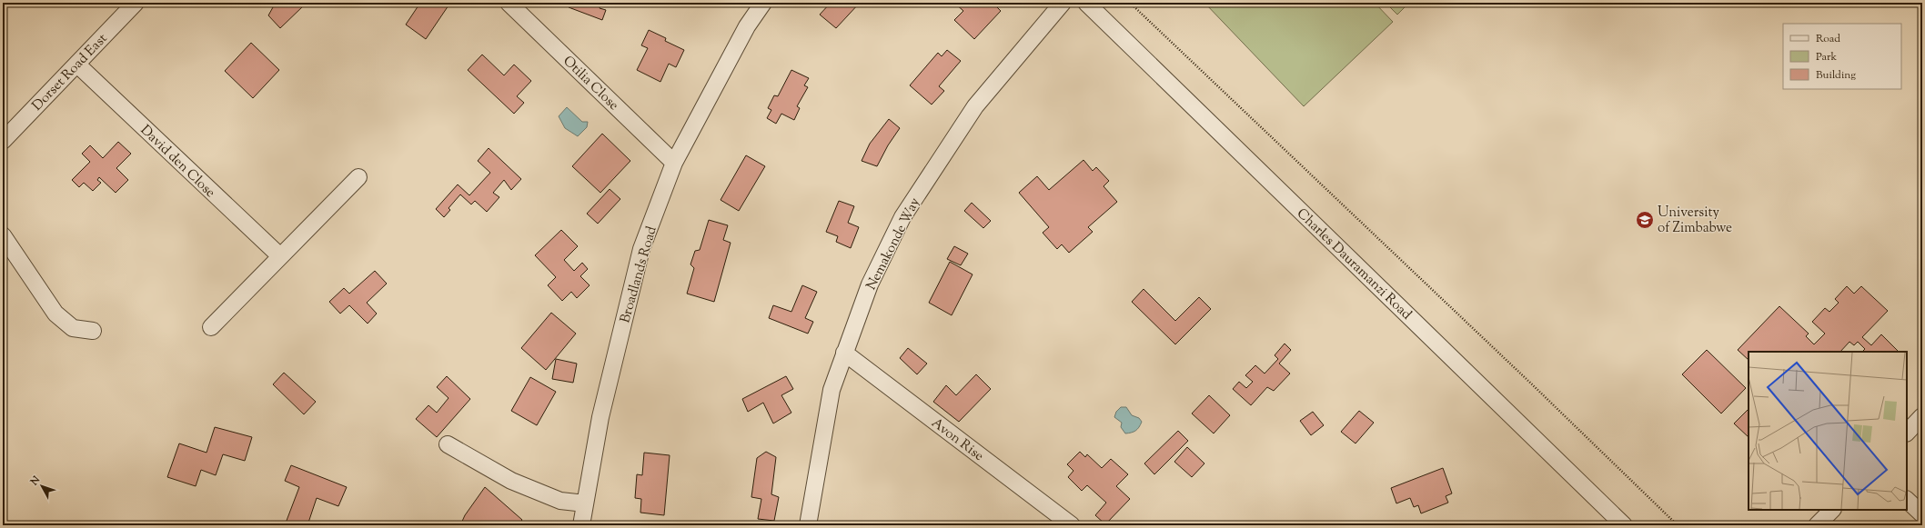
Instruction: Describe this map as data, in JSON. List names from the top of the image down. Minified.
{"streets":{"street":["Dorset Road East","Otilia Close","David den Close","Nemakonde Way","Charles Dauramanzi Road","Broadlands Road","Avon Rise"]},"crossings":[["Dorset Road East","David den Close"],["Otilia Close","Broadlands Road"],["Nemakonde Way","Avon Rise"]],"places":{"school or university":["University of Zimbabwe"]},"legend":["Road","Park","Building"],"north":"top left"}
